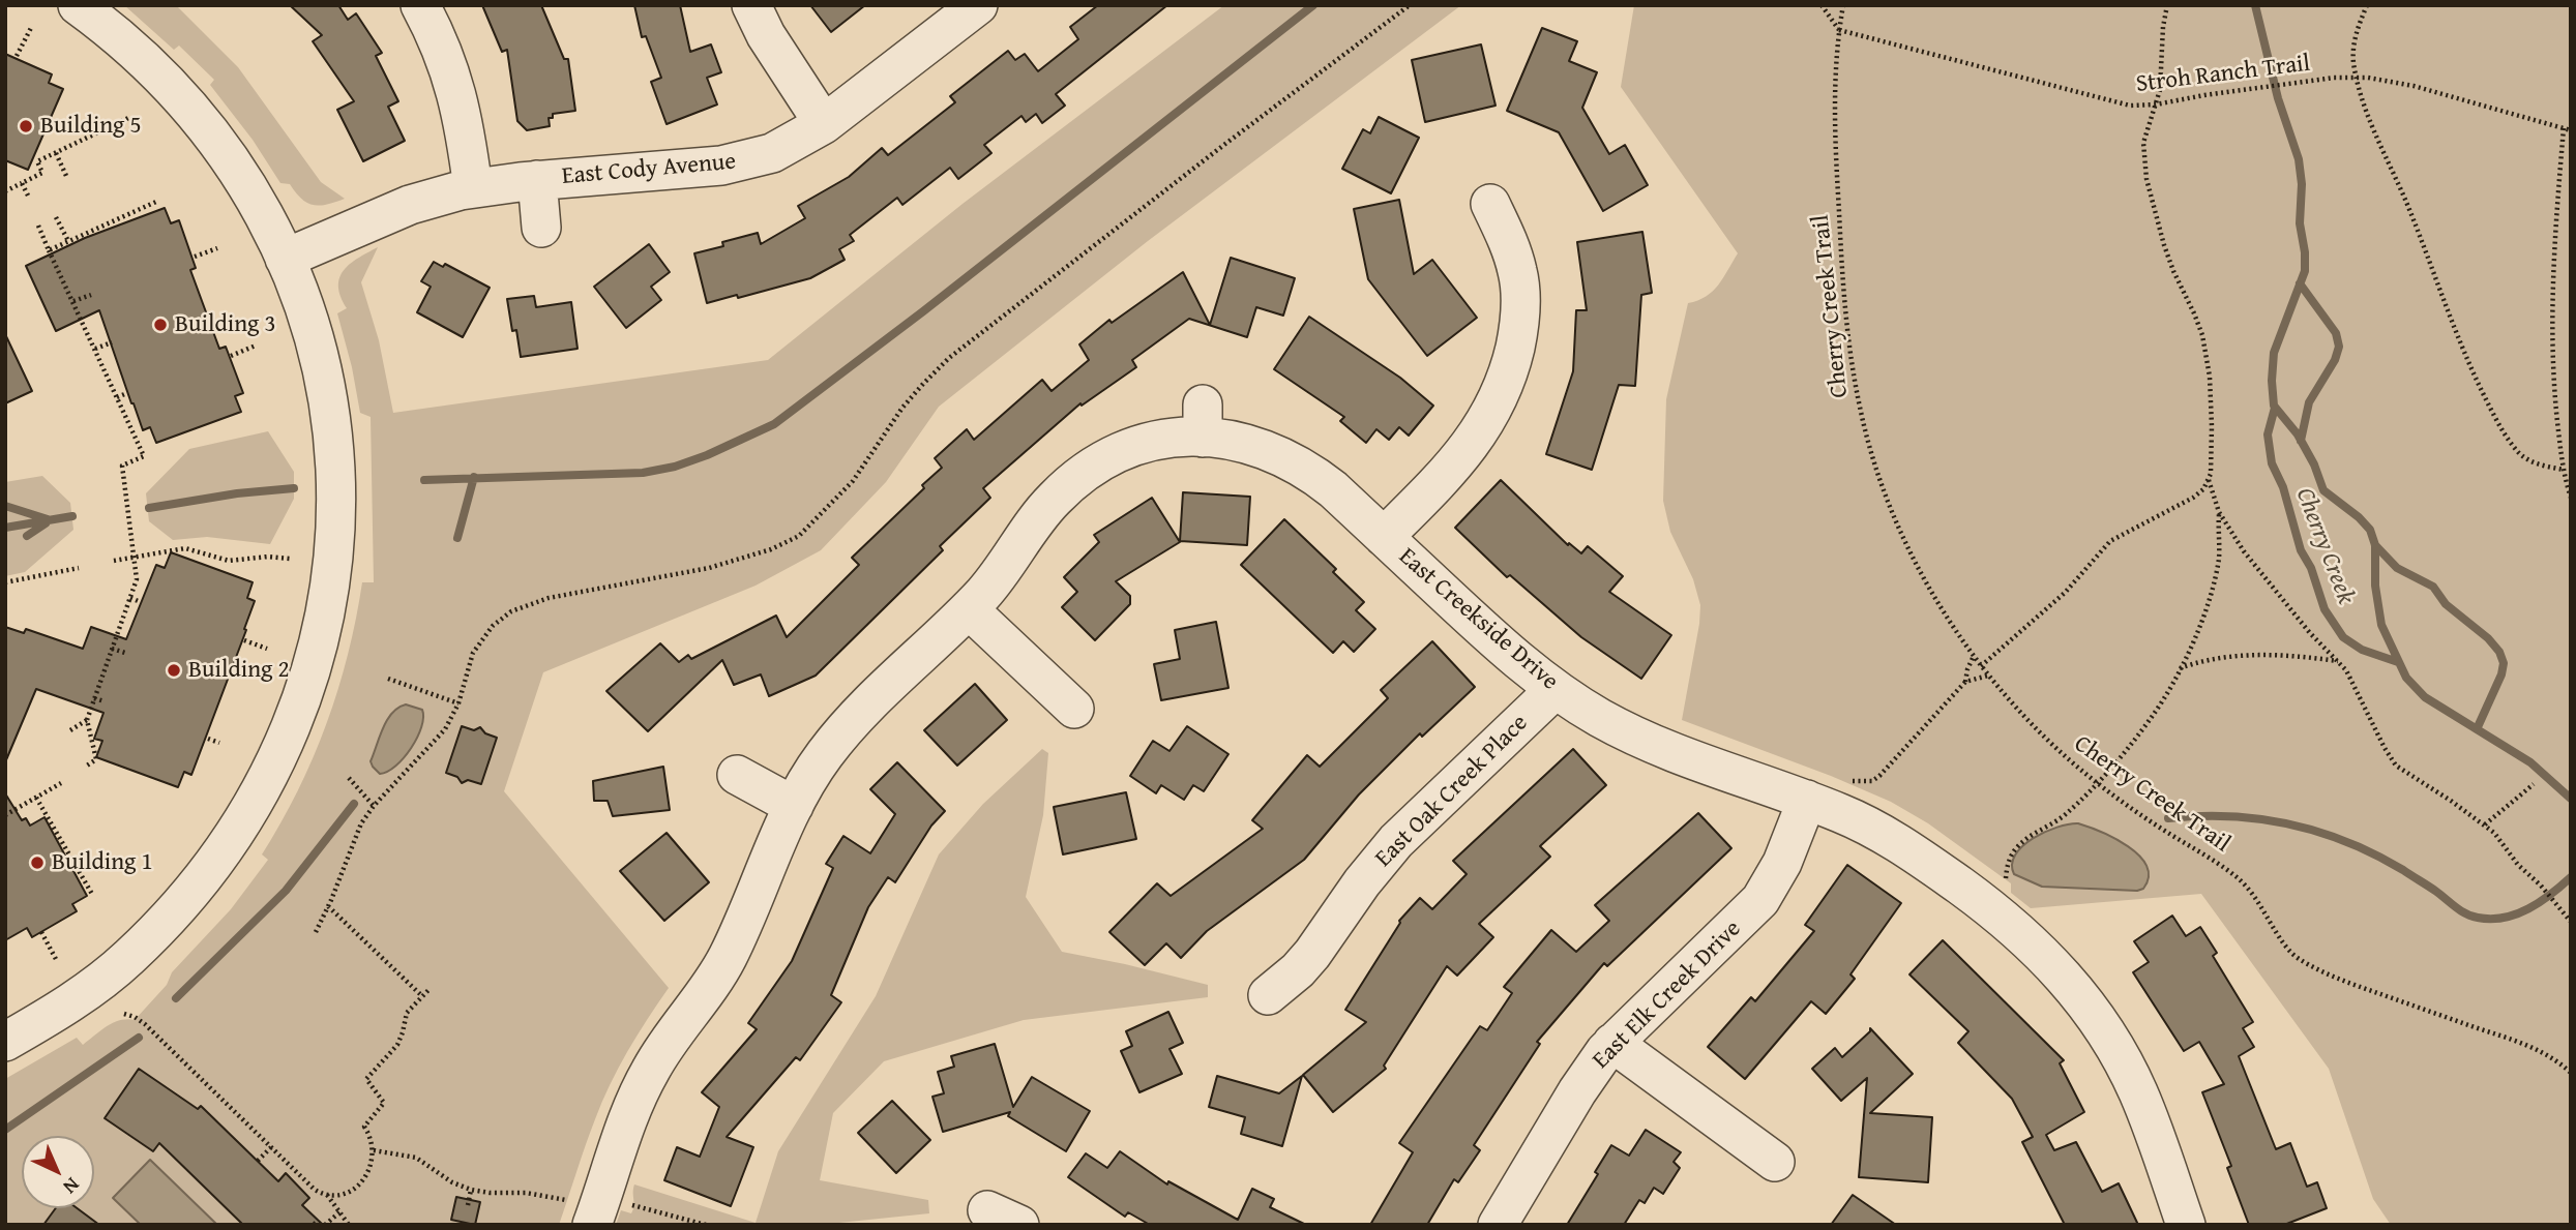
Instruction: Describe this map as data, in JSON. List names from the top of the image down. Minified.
{"streets":{"street":["East Cody Avenue","East Creekside Drive","East Oak Creek Place","East Elk Creek Drive"],"path":["Stroh Ranch Trail","Cherry Creek Trail"]},"crossings":[["Stroh Ranch Trail","Cherry Creek Trail"],["East Creekside Drive","East Oak Creek Place"],["East Creekside Drive","East Elk Creek Drive"]],"water":["Cherry Creek"],"places":["Building 5","Building 3","Building 2","Building 1"],"north":"bottom right"}
